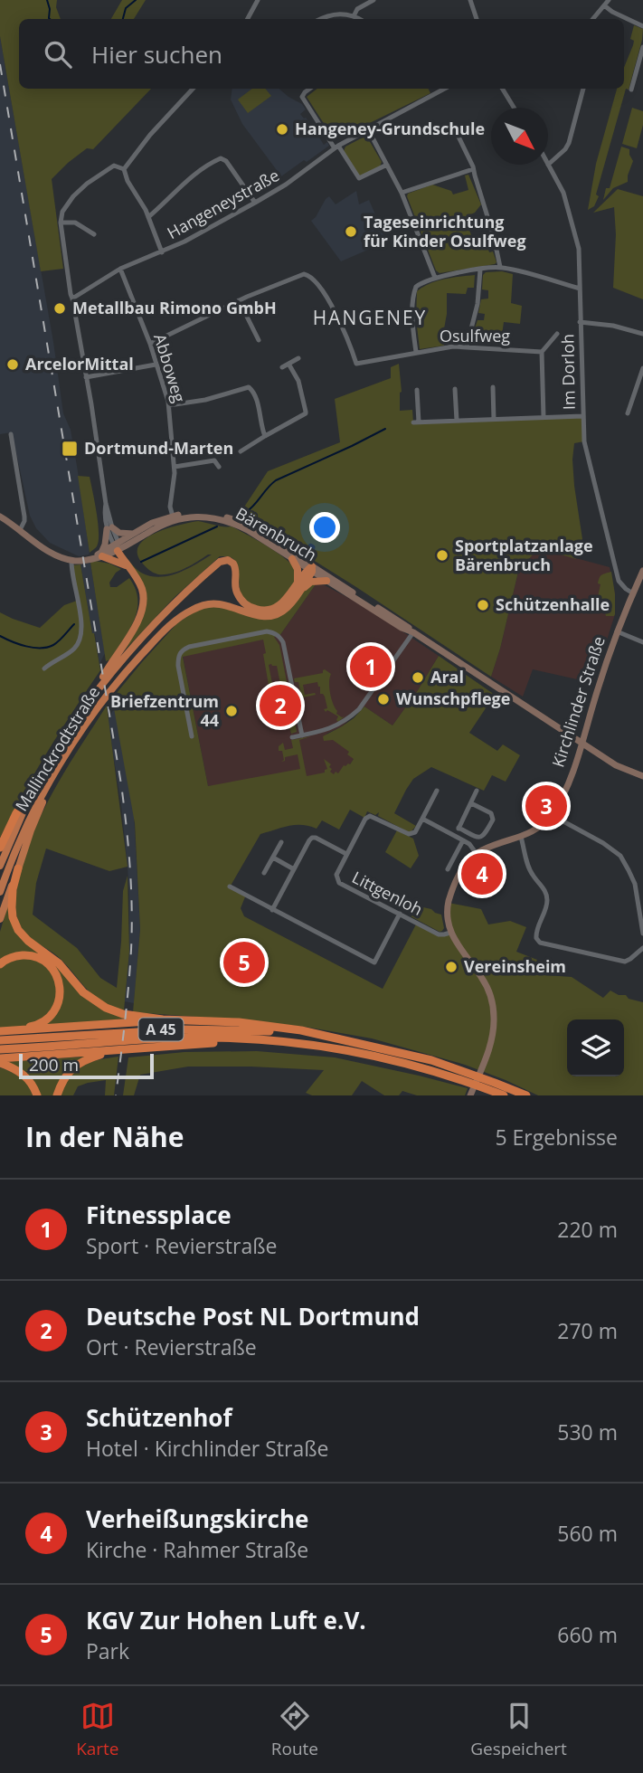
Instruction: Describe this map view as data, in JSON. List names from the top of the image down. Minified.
{"streets":{"highway":["Mallinckrodtstraße","A 45"],"main road":["Bärenbruch","Kirchlinder Straße"],"street":["Hangeneystraße","Osulfweg","Abboweg","Im Dorloh","Littgenloh"]},"crossings":[["Hangeneystraße","Abboweg"],["Osulfweg","Abboweg"],["Abboweg","Bärenbruch"],["Im Dorloh","Kirchlinder Straße"],["Bärenbruch","Kirchlinder Straße"]],"districts":["HANGENEY"],"places":{"other":["Hangeney-Grundschule","Tageseinrichtung für Kinder Osulfweg","Metallbau Rimono GmbH","ArcelorMittal","Sportplatzanlage Bärenbruch","Schützenhalle","Aral","Wunschpflege","Briefzentrum 44","Vereinsheim"],"transit":["Dortmund-Marten"]},"scale_bar":"200 m","north":"bottom right","page":{"search":"Hier suchen","pins":["1","2","3","4","5"],"scale":"200 m","heading":["In der Nähe","5 Ergebnisse"],"list":[{"mark":"1","name":"Fitnessplace","note":"Sport · Revierstraße","value":"220 m"},{"mark":"2","name":"Deutsche Post NL Dortmund","note":"Ort · Revierstraße","value":"270 m"},{"mark":"3","name":"Schützenhof","note":"Hotel · Kirchlinder Straße","value":"530 m"},{"mark":"4","name":"Verheißungskirche","note":"Kirche · Rahmer Straße","value":"560 m"},{"mark":"5","name":"KGV Zur Hohen Luft e.V.","note":"Park","value":"660 m"}],"nav":["Karte","Route","Gespeichert"]}}
